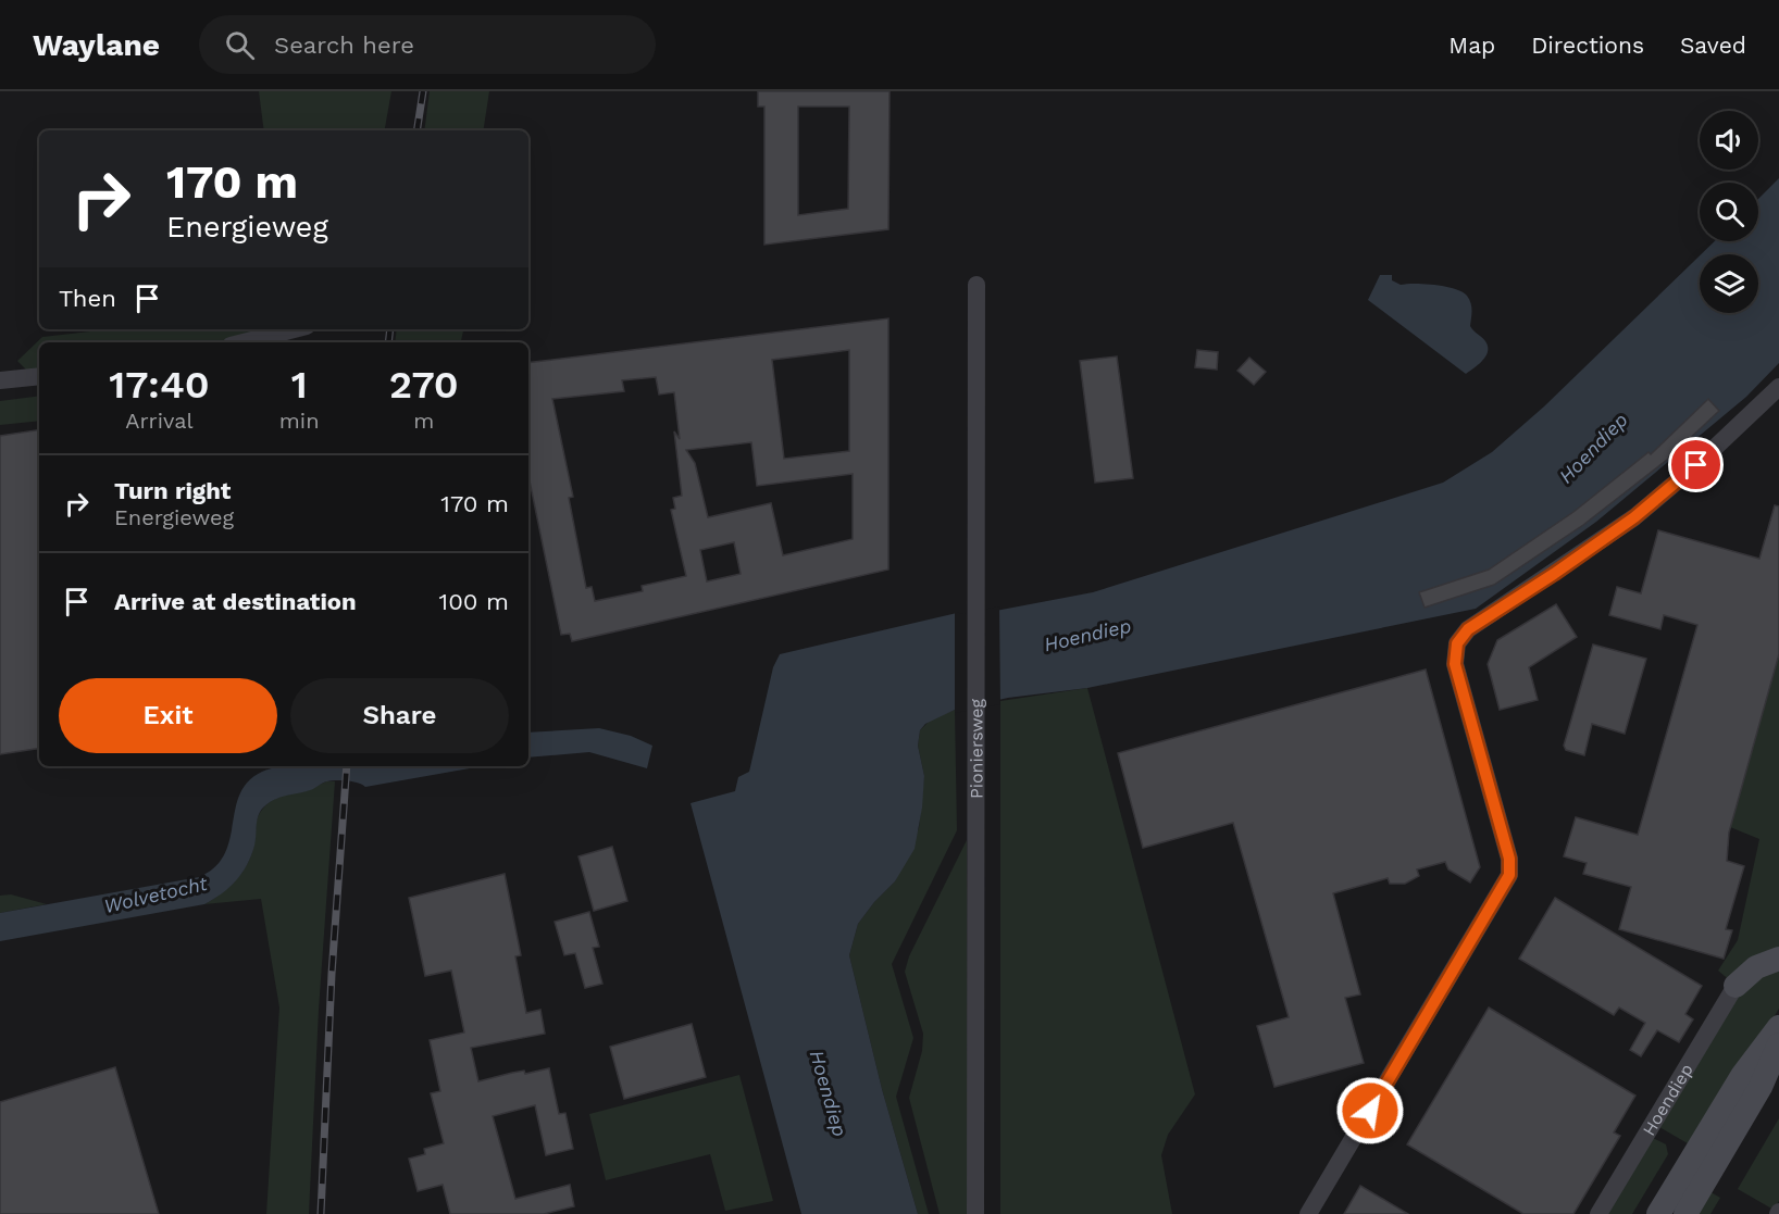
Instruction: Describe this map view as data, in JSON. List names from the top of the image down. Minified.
{"streets":{"street":["Pioniersweg","Hoendiep"]},"water":["Hoendiep","Wolvetocht"],"page":{"header":"Waylane","search":"Search here","nav":["Map","Directions","Saved"],"turn":["170 m","Energieweg"],"then":"Then","eta":["17:40","Arrival","1","min","270","m"],"list":[{"name":"Turn right","note":"Energieweg","value":"170 m"},{"name":"Arrive at destination","value":"100 m"}],"buttons":["Exit","Share"]}}
